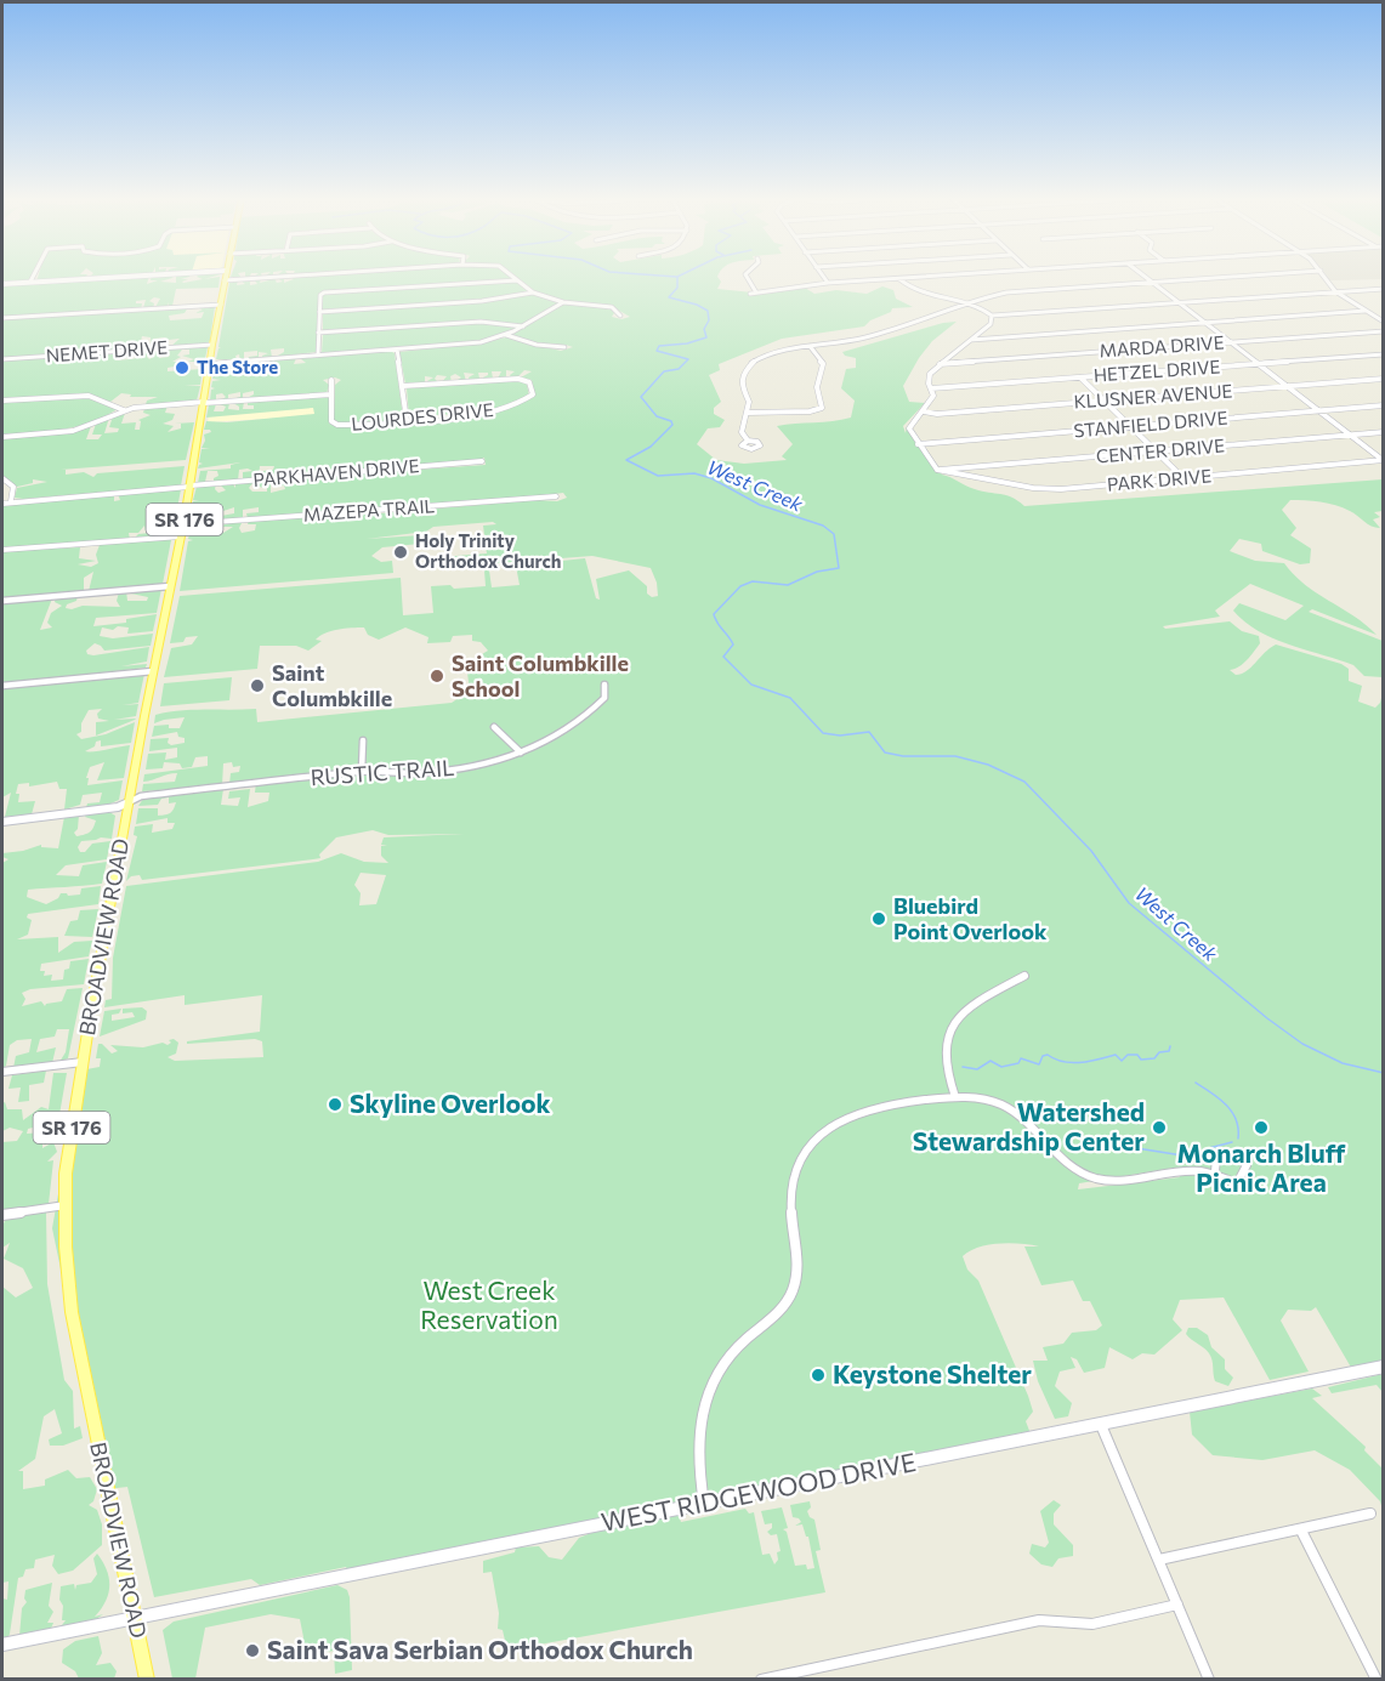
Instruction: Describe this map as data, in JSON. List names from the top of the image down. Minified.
{"streets":{"main road":["SR 176","BROADVIEW ROAD"],"street":["MARDA DRIVE","NEMET DRIVE","HETZEL DRIVE","KLUSNER AVENUE","LOURDES DRIVE","STANFIELD DRIVE","CENTER DRIVE","PARKHAVEN DRIVE","PARK DRIVE","MAZEPA TRAIL","RUSTIC TRAIL","WEST RIDGEWOOD DRIVE"]},"crossings":[["NEMET DRIVE","BROADVIEW ROAD"],["CENTER DRIVE","PARK DRIVE"],["PARKHAVEN DRIVE","BROADVIEW ROAD"],["MAZEPA TRAIL","BROADVIEW ROAD"],["RUSTIC TRAIL","BROADVIEW ROAD"],["BROADVIEW ROAD","WEST RIDGEWOOD DRIVE"]],"water":["West Creek"],"parks":["West Creek Reservation"],"places":["The Store","Holy Trinity Orthodox Church","Saint Columbkille School","Saint Columbkille","Bluebird Point Overlook","Skyline Overlook","Watershed Stewardship Center","Monarch Bluff Picnic Area","Keystone Shelter","Saint Sava Serbian Orthodox Church"]}
